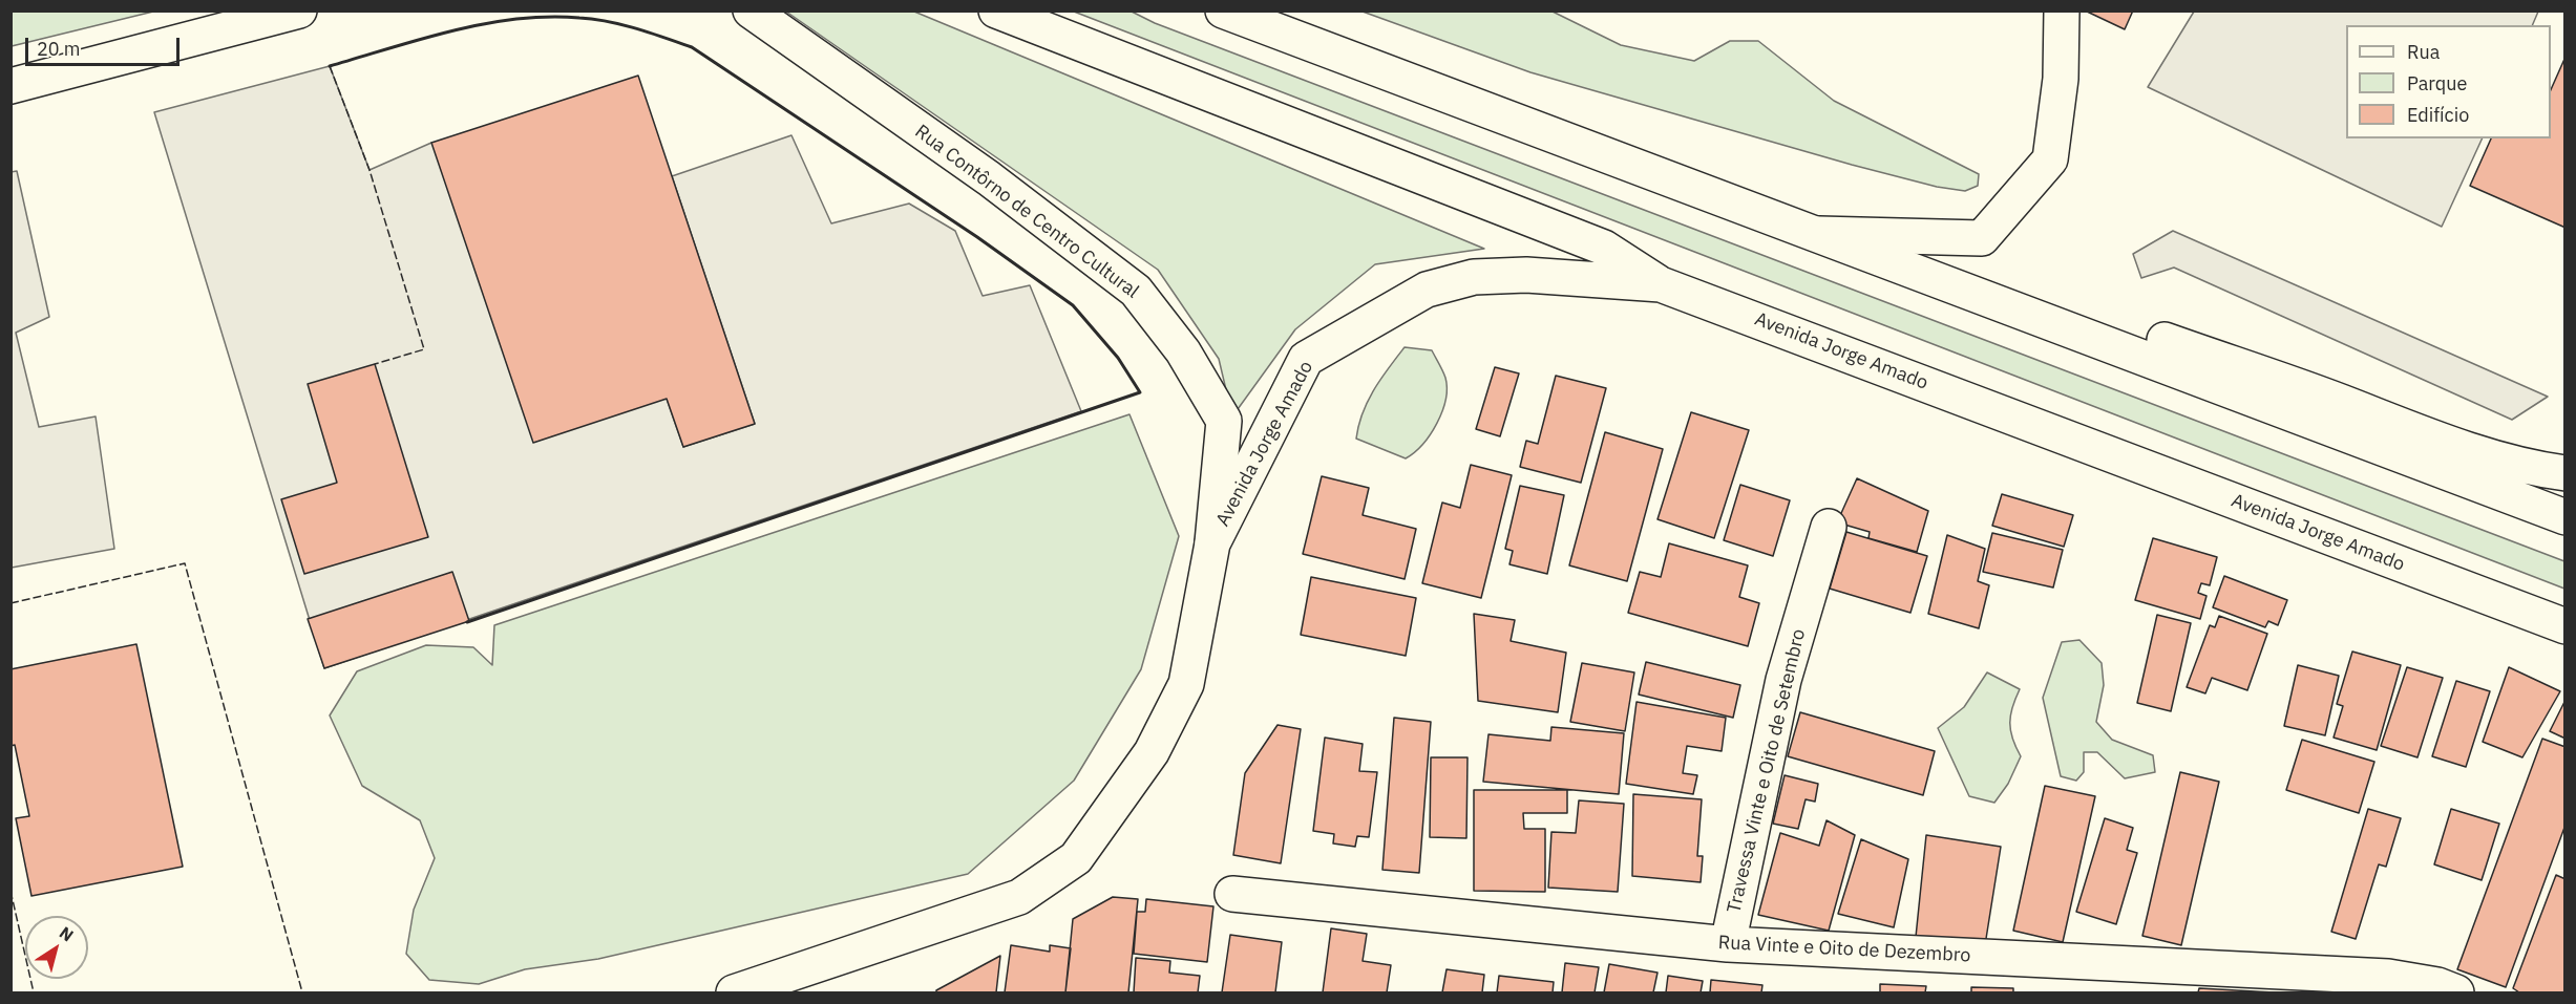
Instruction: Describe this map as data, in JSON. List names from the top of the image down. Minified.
{"streets":{"main road":["Rua Contôrno de Centro Cultural","Avenida Jorge Amado","Travessa Vinte e Oito de Setembro","Rua Vinte e Oito de Dezembro"]},"crossings":[["Rua Contôrno de Centro Cultural","Avenida Jorge Amado"],["Travessa Vinte e Oito de Setembro","Rua Vinte e Oito de Dezembro"]],"legend":["Rua","Parque","Edifício"],"scale_bar":"20 m","north":"top right"}
